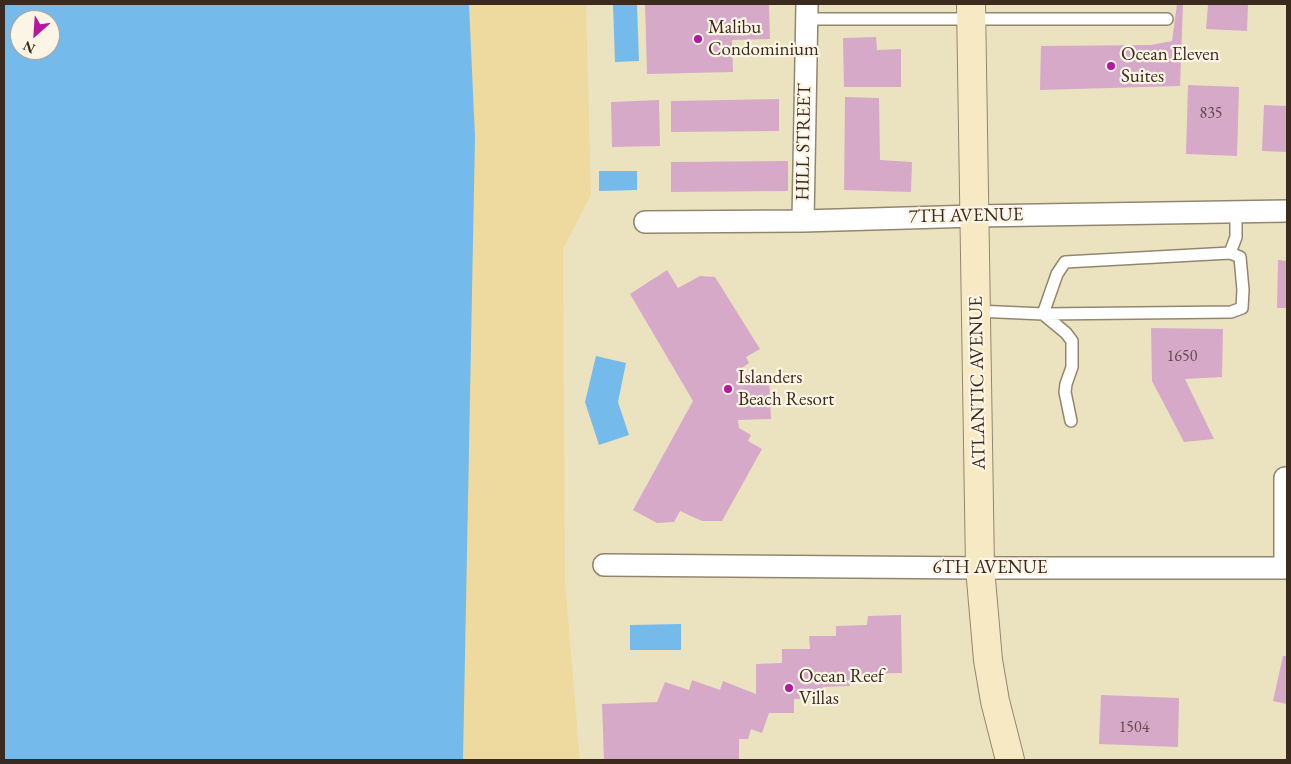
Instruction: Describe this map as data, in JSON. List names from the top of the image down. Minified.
{"streets":{"main road":["ATLANTIC AVENUE"],"street":["HILL STREET","7TH AVENUE","6TH AVENUE"]},"crossings":[["HILL STREET","7TH AVENUE"],["7TH AVENUE","ATLANTIC AVENUE"],["ATLANTIC AVENUE","6TH AVENUE"]],"places":["Malibu Condominium","Ocean Eleven Suites","Islanders Beach Resort","Ocean Reef Villas"],"house_numbers":["835","1650","1504"],"north":"bottom left"}
